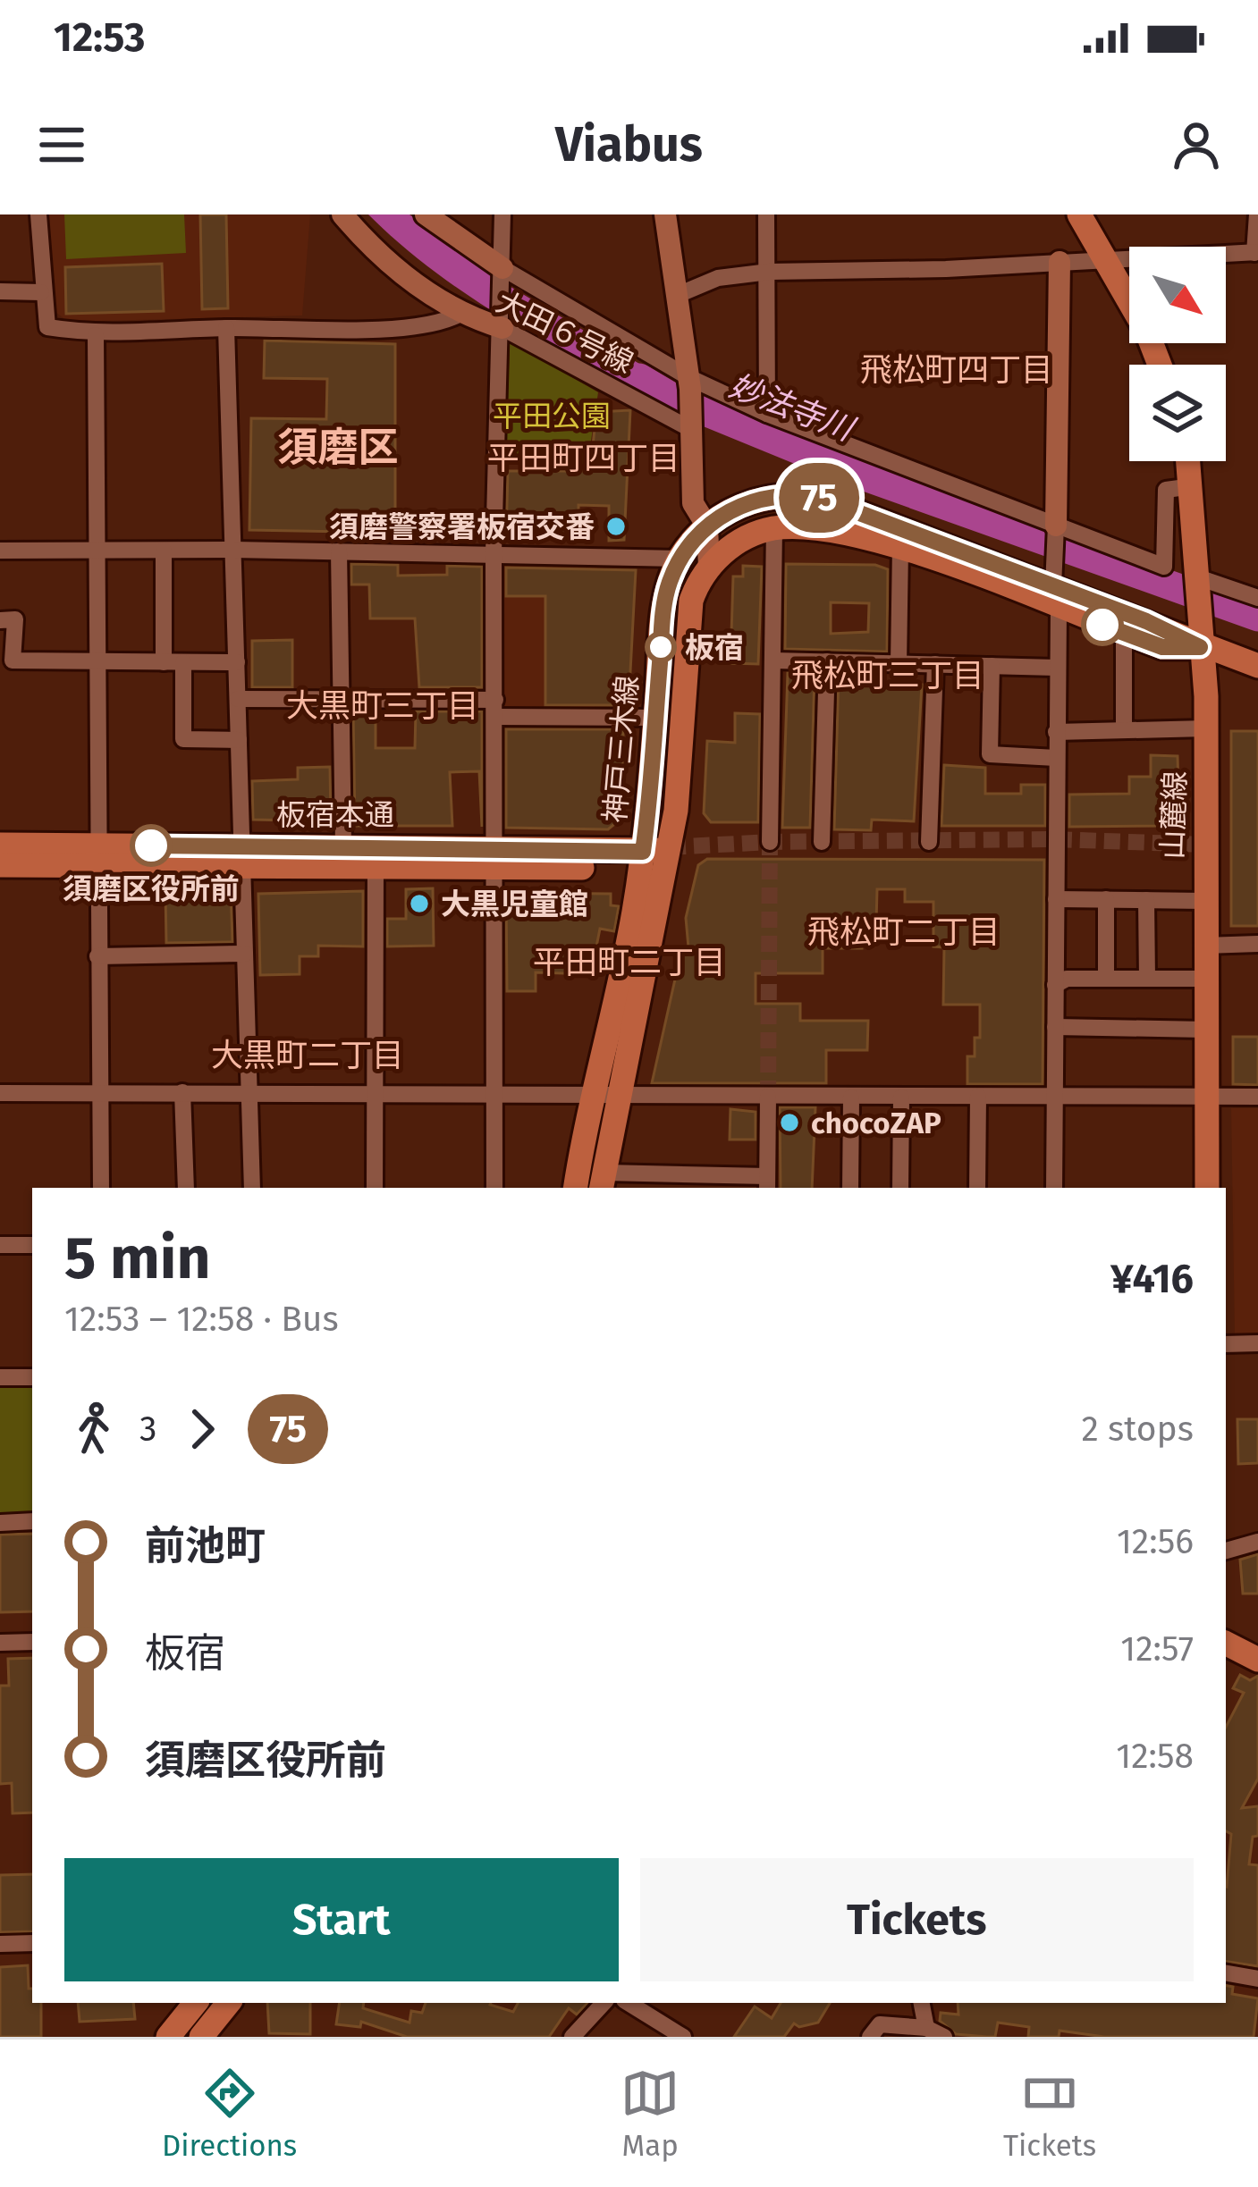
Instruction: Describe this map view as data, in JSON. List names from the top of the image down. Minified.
{"streets":{"main road":["神戸三木線","板宿本通","山麓線"],"street":["大田６号線"]},"crossings":[["神戸三木線","板宿本通"],["神戸三木線","山麓線"]],"districts":["飛松町四丁目","須磨区","平田町四丁目","飛松町三丁目","大黒町三丁目","飛松町二丁目","平田町二丁目","大黒町二丁目"],"water":["妙法寺川"],"parks":["平田公園"],"places":["須磨警察署板宿交番","板宿","須磨区役所前","大黒児童館","chocoZAP"],"lines":["bus line 75"],"north":"bottom right","page":{"status":"12:53","header":"Viabus","on_map":"75","heading":["5 min","12:53 – 12:58 · Bus","¥416"],"legs":["3","75","2 stops"],"list":[{"name":"前池町","value":"12:56"},{"name":"板宿","value":"12:57"},{"name":"須磨区役所前","value":"12:58"}],"buttons":["Start","Tickets"],"tabs":["Directions","Map","Tickets"]}}
